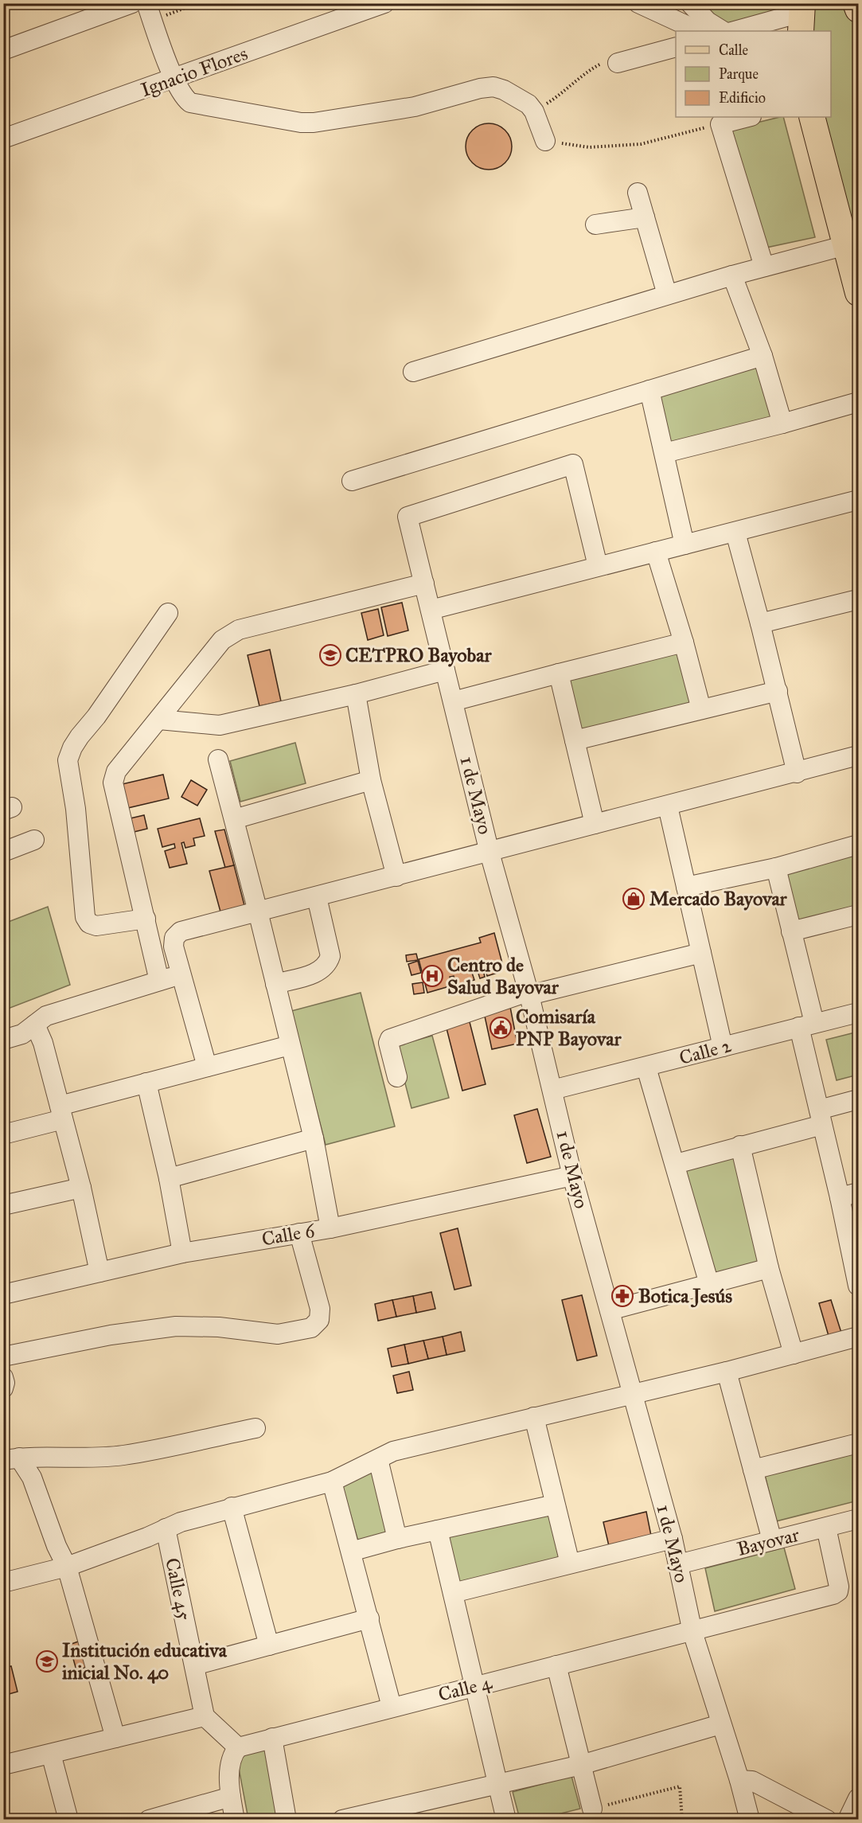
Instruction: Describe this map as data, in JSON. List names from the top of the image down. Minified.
{"streets":{"street":["Ignacio Flores","1 de Mayo","Calle 2","Calle 6","Bayovar","Calle 45","Calle 4"]},"crossings":[["1 de Mayo","Calle 2"],["1 de Mayo","Calle 6"],["1 de Mayo","Bayovar"],["1 de Mayo","Calle 4"],["Bayovar","Calle 4"]],"places":{"school or university":["CETPRO Bayobar","Institución educativa inicial No. 40"],"shop":["Mercado Bayovar"],"hospital":["Centro de Salud Bayovar"],"public building":["Comisaría PNP Bayovar"],"pharmacy":["Botica Jesús"]},"legend":["Calle","Parque","Edificio"]}
